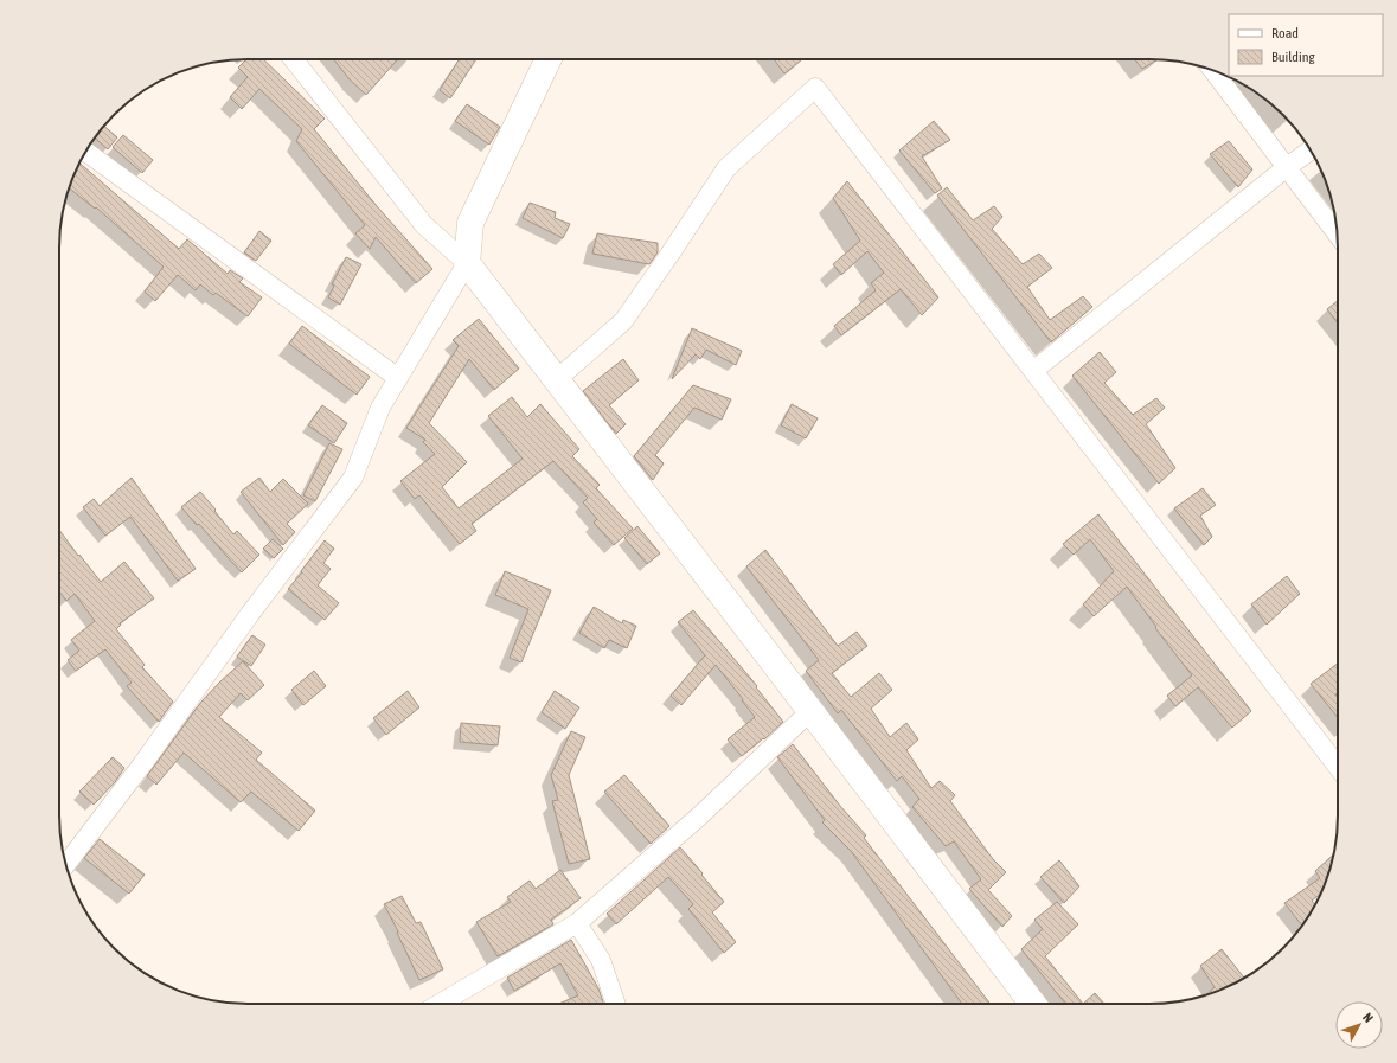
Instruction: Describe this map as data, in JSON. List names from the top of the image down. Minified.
{"legend":["Road","Building"],"north":"top right"}
